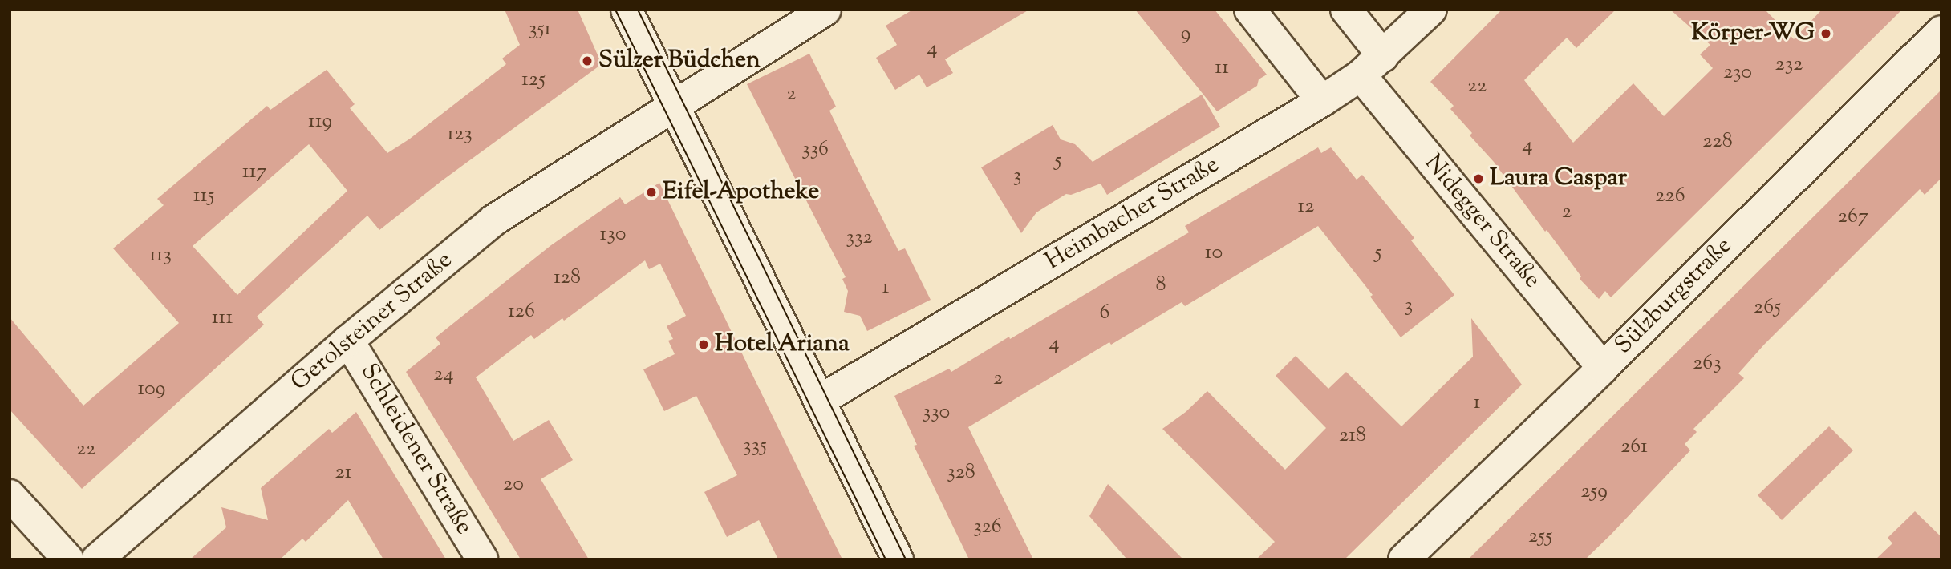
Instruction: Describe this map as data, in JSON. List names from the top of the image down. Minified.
{"streets":{"street":["Heimbacher Straße","Nidegger Straße","Sülzburgstraße","Gerolsteiner Straße","Schleidener Straße"]},"crossings":[["Heimbacher Straße","Nidegger Straße"],["Nidegger Straße","Sülzburgstraße"],["Gerolsteiner Straße","Schleidener Straße"]],"places":["Körper-WG","Sülzer Büdchen","Laura Caspar","Eifel-Apotheke","Hotel Ariana"],"house_numbers":["351","9","4","232","11","230","125","22","2","119","123","228","4","336","5","117","3","115","226","12","2","267","130","332","10","5","113","128","8","1","3","265","126","6","111","4","263","24","2","109","1","330","218","335","261","22","21","328","20","259","326","255"]}
